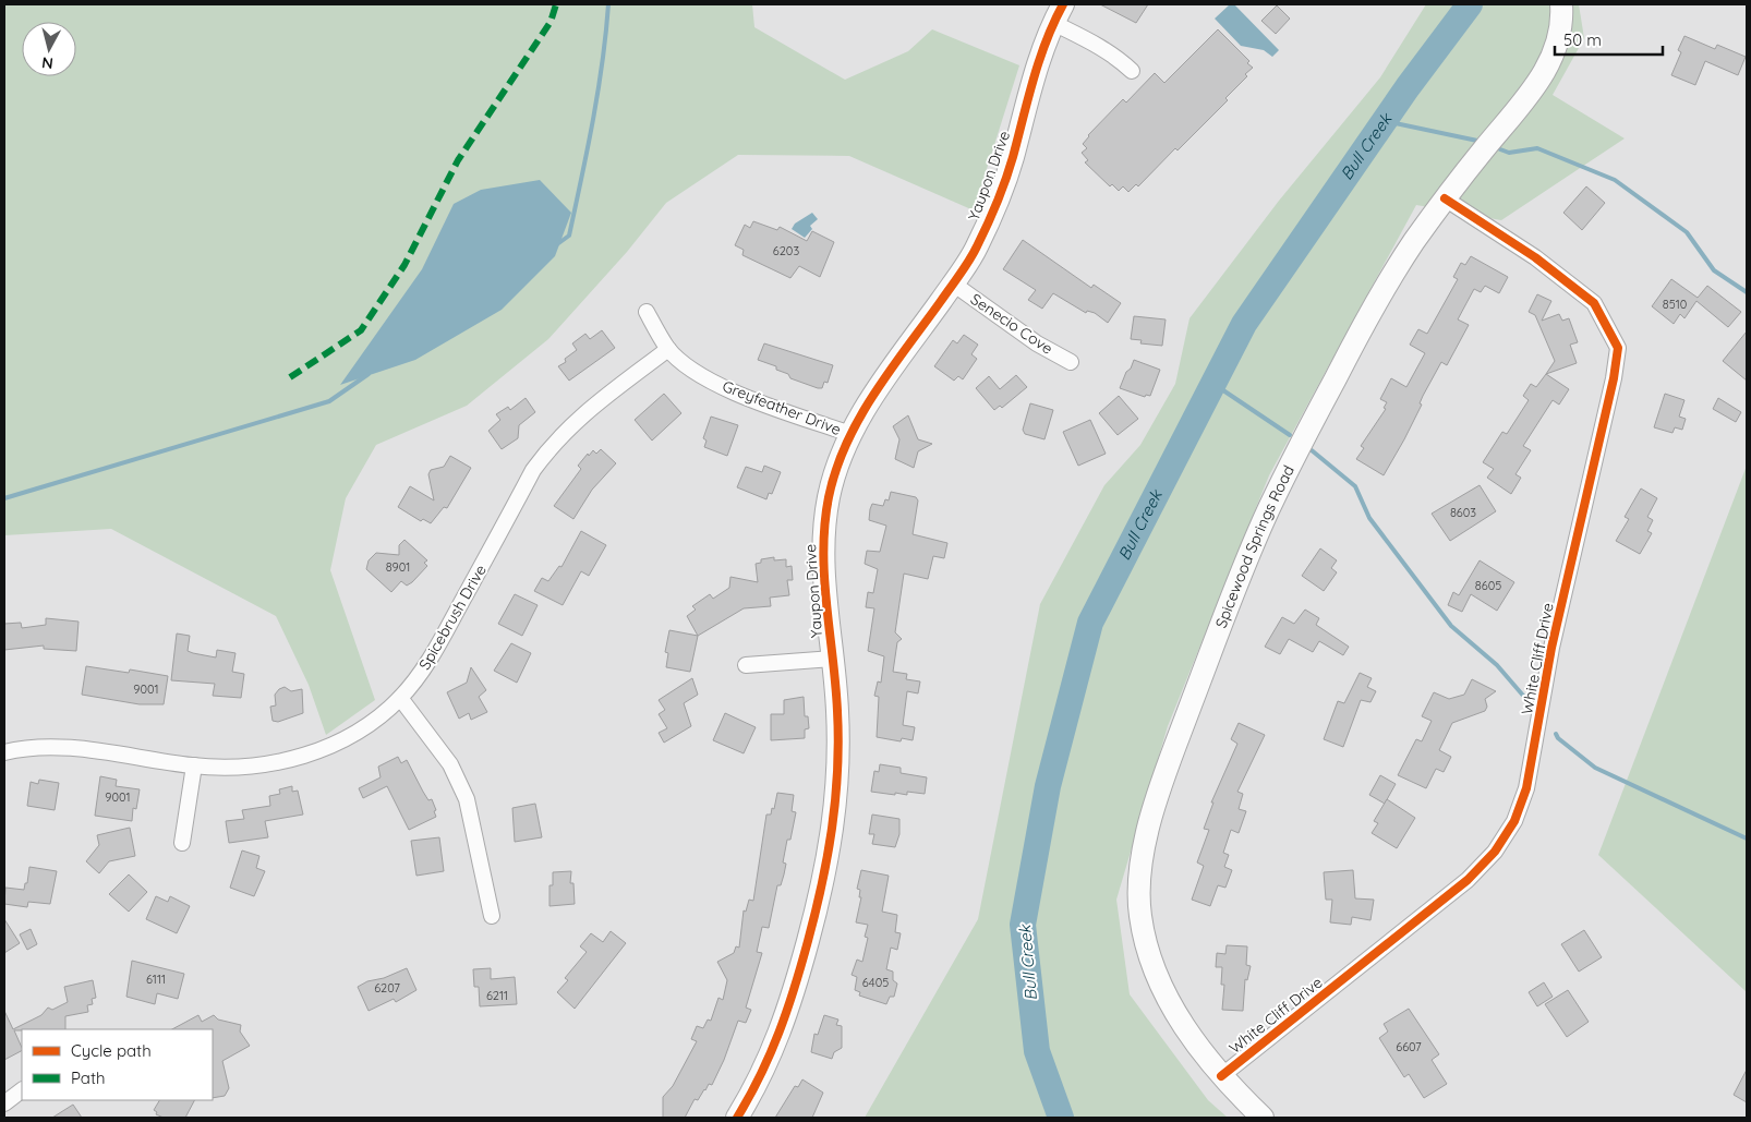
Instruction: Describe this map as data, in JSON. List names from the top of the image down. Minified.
{"streets":{"main road":["Yaupon Drive","Spicewood Springs Road"],"street":["Senecio Cove","Greyfeather Drive","Spicebrush Drive","White Cliff Drive"]},"crossings":[["Yaupon Drive","Senecio Cove"],["Yaupon Drive","Greyfeather Drive"],["Greyfeather Drive","Spicebrush Drive"],["Spicewood Springs Road","White Cliff Drive"]],"water":["Bull Creek"],"house_numbers":["6203","8510","8603","8901","8605","9001","9001","6111","6405","6207","6211","6607"],"legend":["Cycle path","Path"],"scale_bar":"50 m","north":"bottom"}
